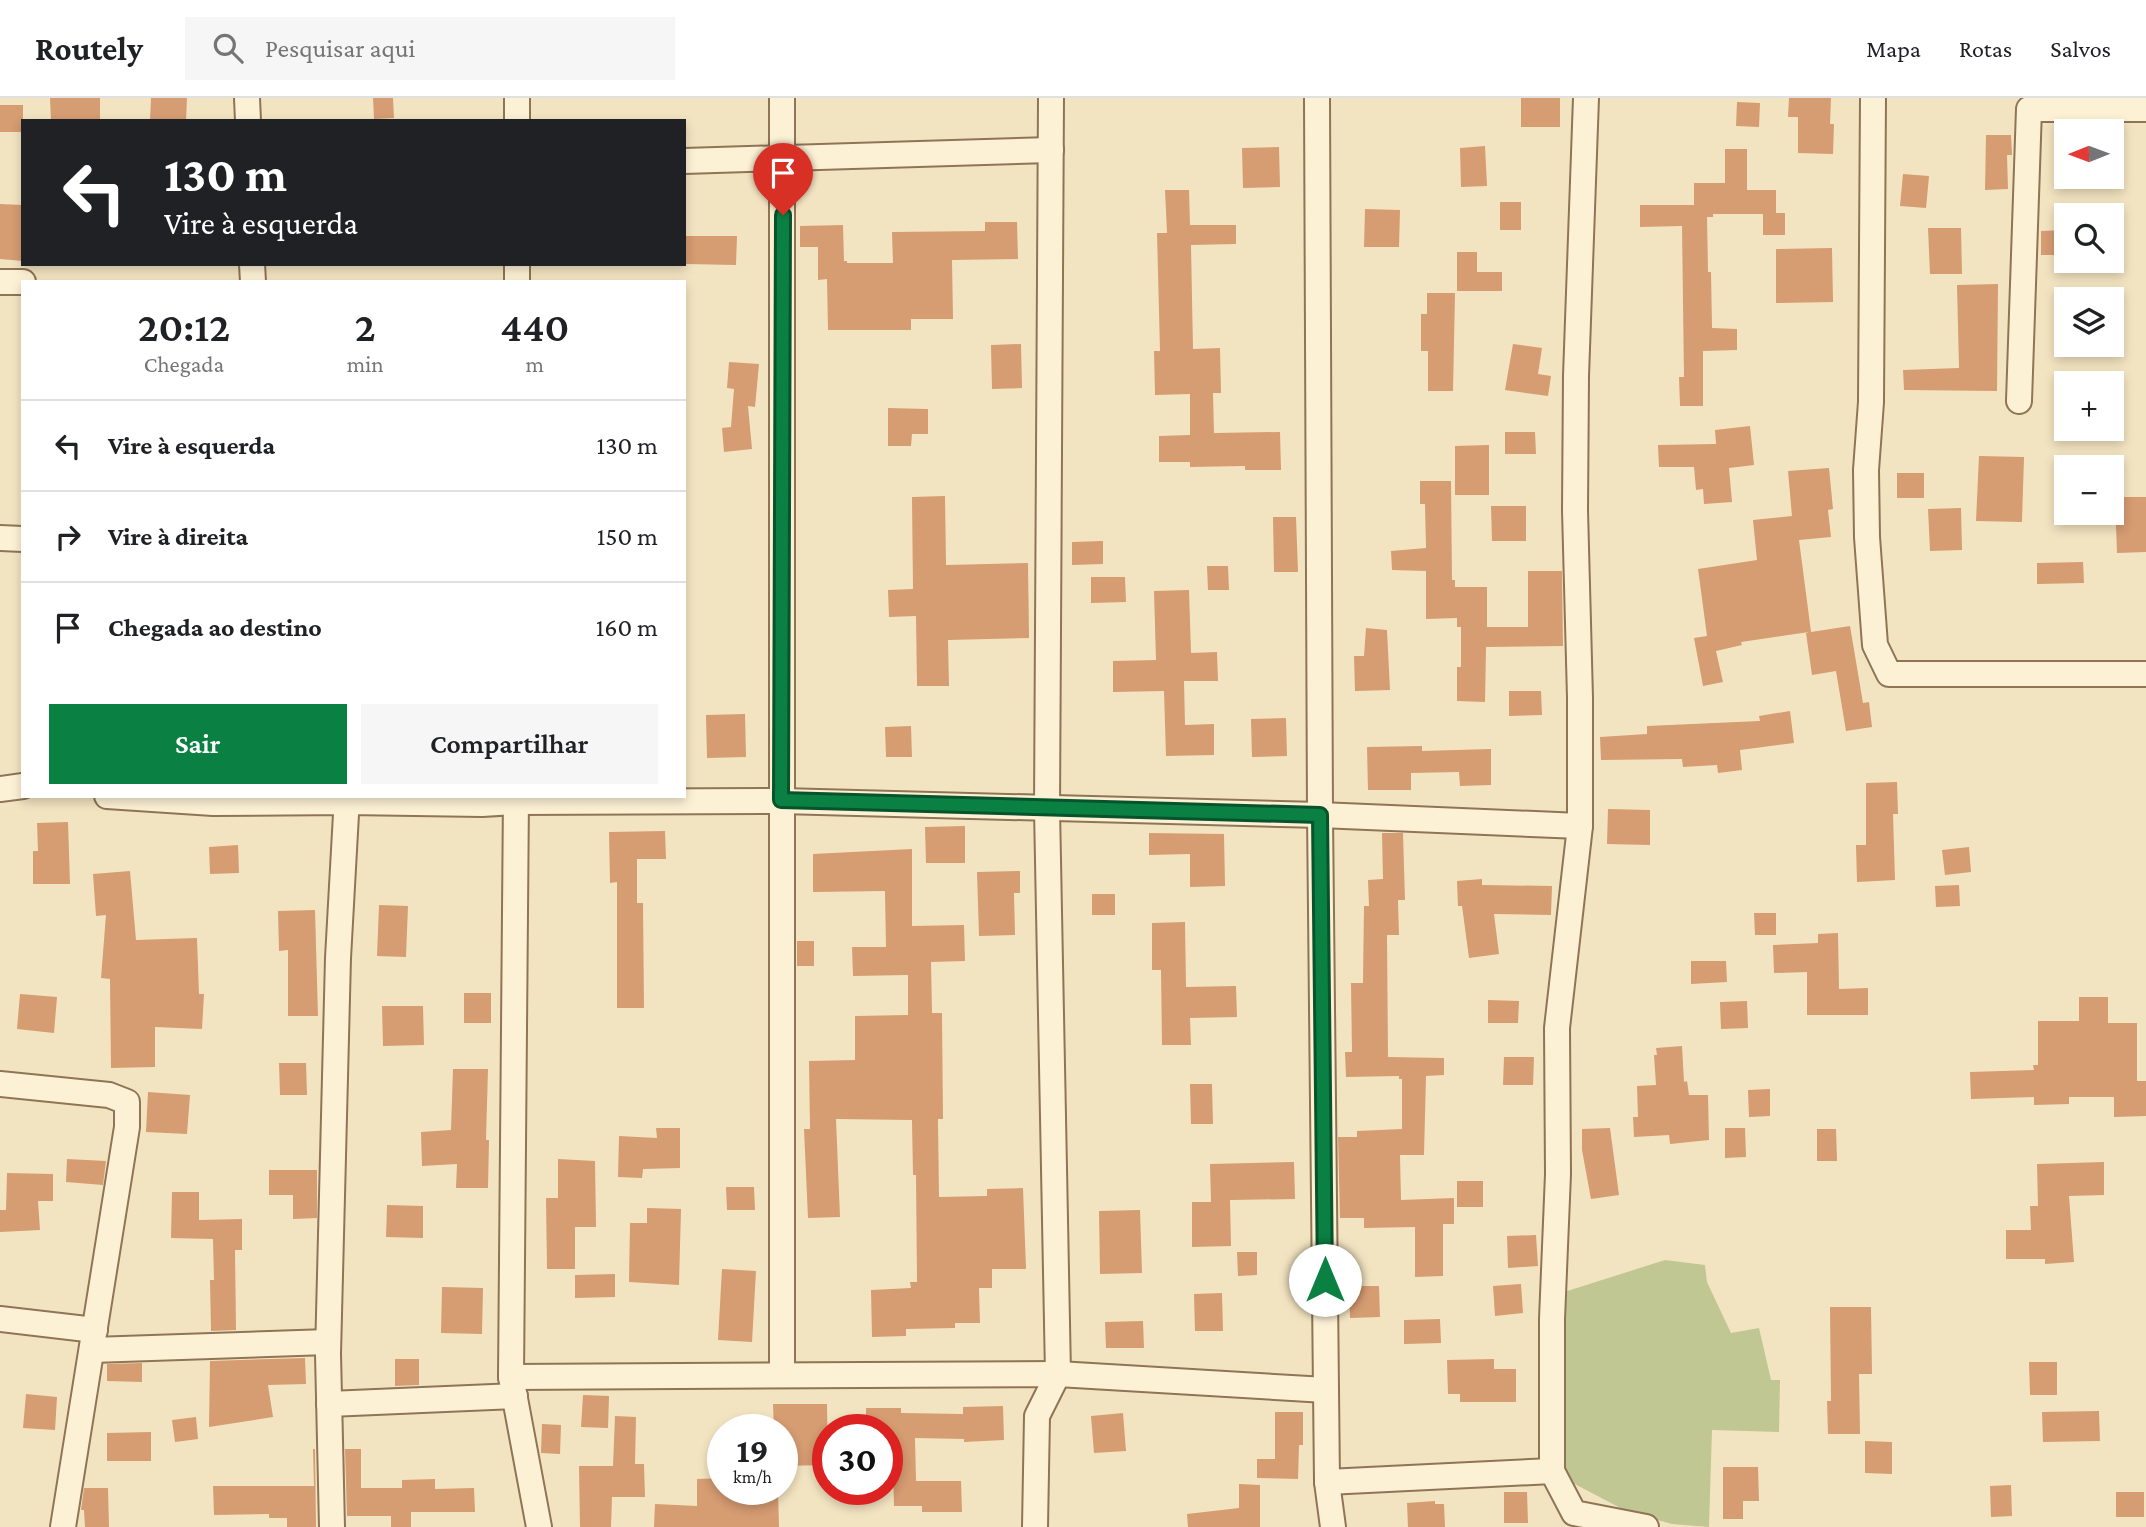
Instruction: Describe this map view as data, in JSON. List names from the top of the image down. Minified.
{"north":"left","page":{"header":"Routely","search":"Pesquisar aqui","nav":["Mapa","Rotas","Salvos"],"map_buttons":["+","−"],"turn":["130 m","Vire à esquerda"],"eta":["20:12","Chegada","2","min","440","m"],"list":[{"name":"Vire à esquerda","value":"130 m"},{"name":"Vire à direita","value":"150 m"},{"name":"Chegada ao destino","value":"160 m"}],"buttons":["Sair","Compartilhar"],"speed":"19 km/h","limit":"30"}}
